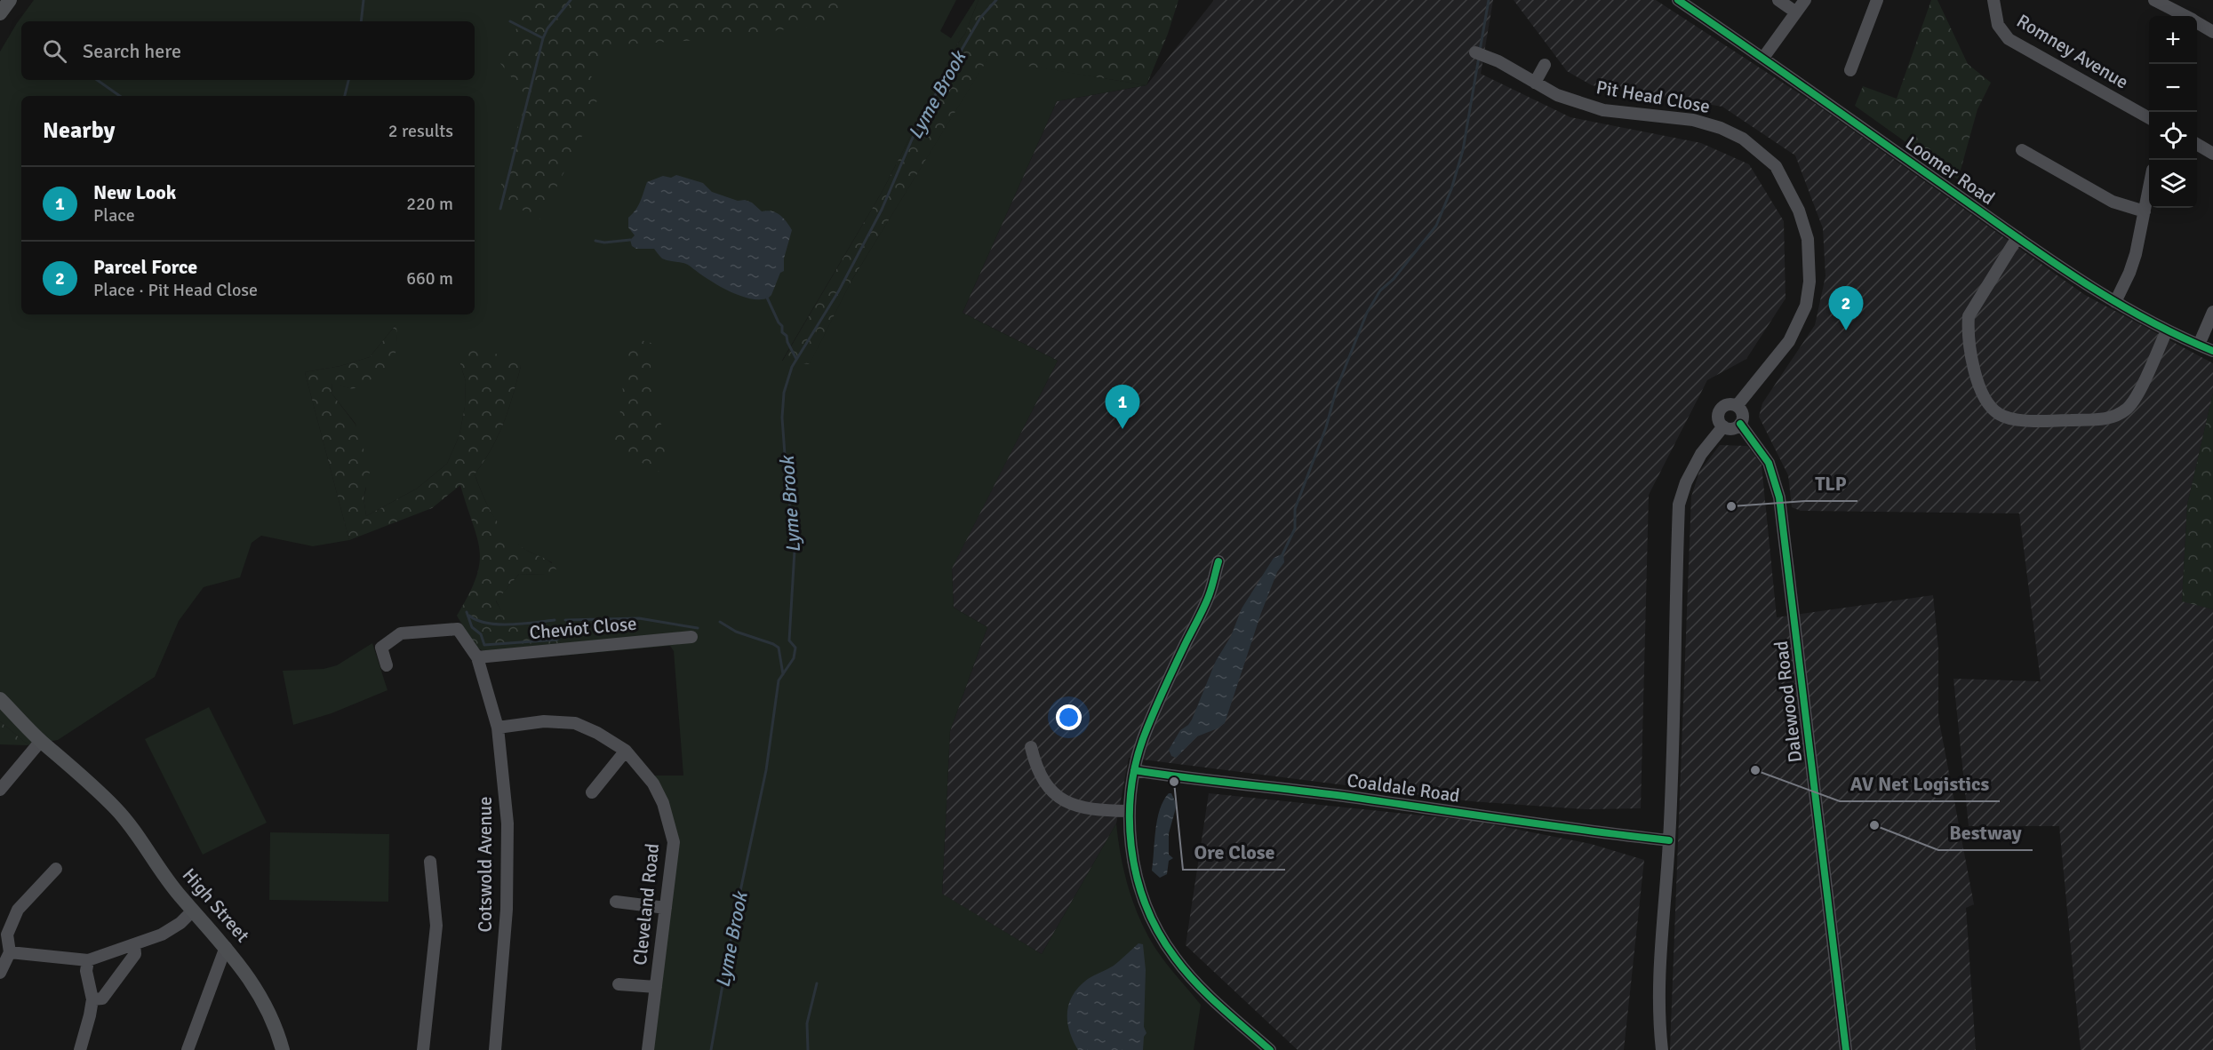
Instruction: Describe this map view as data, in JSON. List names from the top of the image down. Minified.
{"streets":{"main road":["High Street"],"street":["Romney Avenue","Pit Head Close","Loomer Road","Cheviot Close","Dalewood Road","Coaldale Road","Cotswold Avenue","Cleveland Road"]},"crossings":[["Pit Head Close","Dalewood Road"],["Cheviot Close","Cotswold Avenue"],["Cotswold Avenue","Cleveland Road"]],"water":["Lyme Brook"],"places":["TLP","AV Net Logistics","Ore Close","Bestway"],"page":{"map_buttons":["+","−"],"search":"Search here","heading":["Nearby","2 results"],"list":[{"mark":"1","name":"New Look","note":"Place","value":"220 m"},{"mark":"2","name":"Parcel Force","note":"Place · Pit Head Close","value":"660 m"}],"pins":["2","1"]}}
